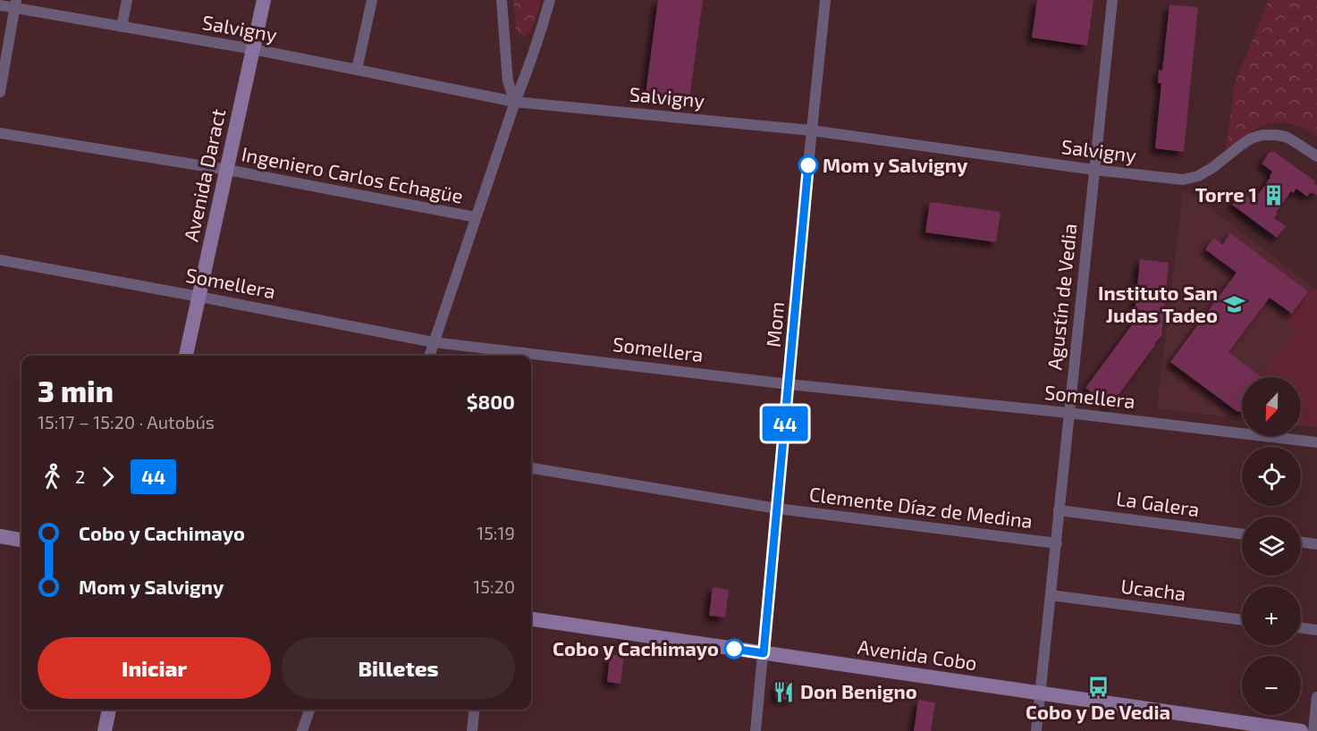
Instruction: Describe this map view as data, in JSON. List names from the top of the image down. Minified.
{"streets":{"main road":["Avenida Daract","Avenida Cobo"],"street":["Salvigny","Ingeniero Carlos Echagüe","Somellera","Agustín de Vedia","Mom","La Galera","Clemente Díaz de Medina","Ucacha"]},"crossings":[["Salvigny","Avenida Daract"],["Salvigny","Agustín de Vedia"],["Salvigny","Mom"],["Avenida Daract","Ingeniero Carlos Echagüe"],["Avenida Daract","Somellera"],["Somellera","Agustín de Vedia"],["Somellera","Mom"],["Agustín de Vedia","La Galera"],["Agustín de Vedia","Clemente Díaz de Medina"],["Agustín de Vedia","Ucacha"],["Agustín de Vedia","Avenida Cobo"],["Mom","Clemente Díaz de Medina"],["Mom","Avenida Cobo"]],"places":{"other":["Mom y Salvigny","Cobo y Cachimayo"],"building":["Torre 1"],"school or university":["Instituto San Judas Tadeo"],"bus stop":["Cobo y De Vedia"],"restaurant":["Don Benigno"]},"lines":["bus line 44"],"north":"bottom","page":{"on_map":"44","heading":["3 min","15:17 – 15:20 · Autobús","$800"],"map_buttons":["+","−"],"legs":["2","44"],"list":[{"name":"Cobo y Cachimayo","value":"15:19"},{"name":"Mom y Salvigny","value":"15:20"}],"buttons":["Iniciar","Billetes"]}}
